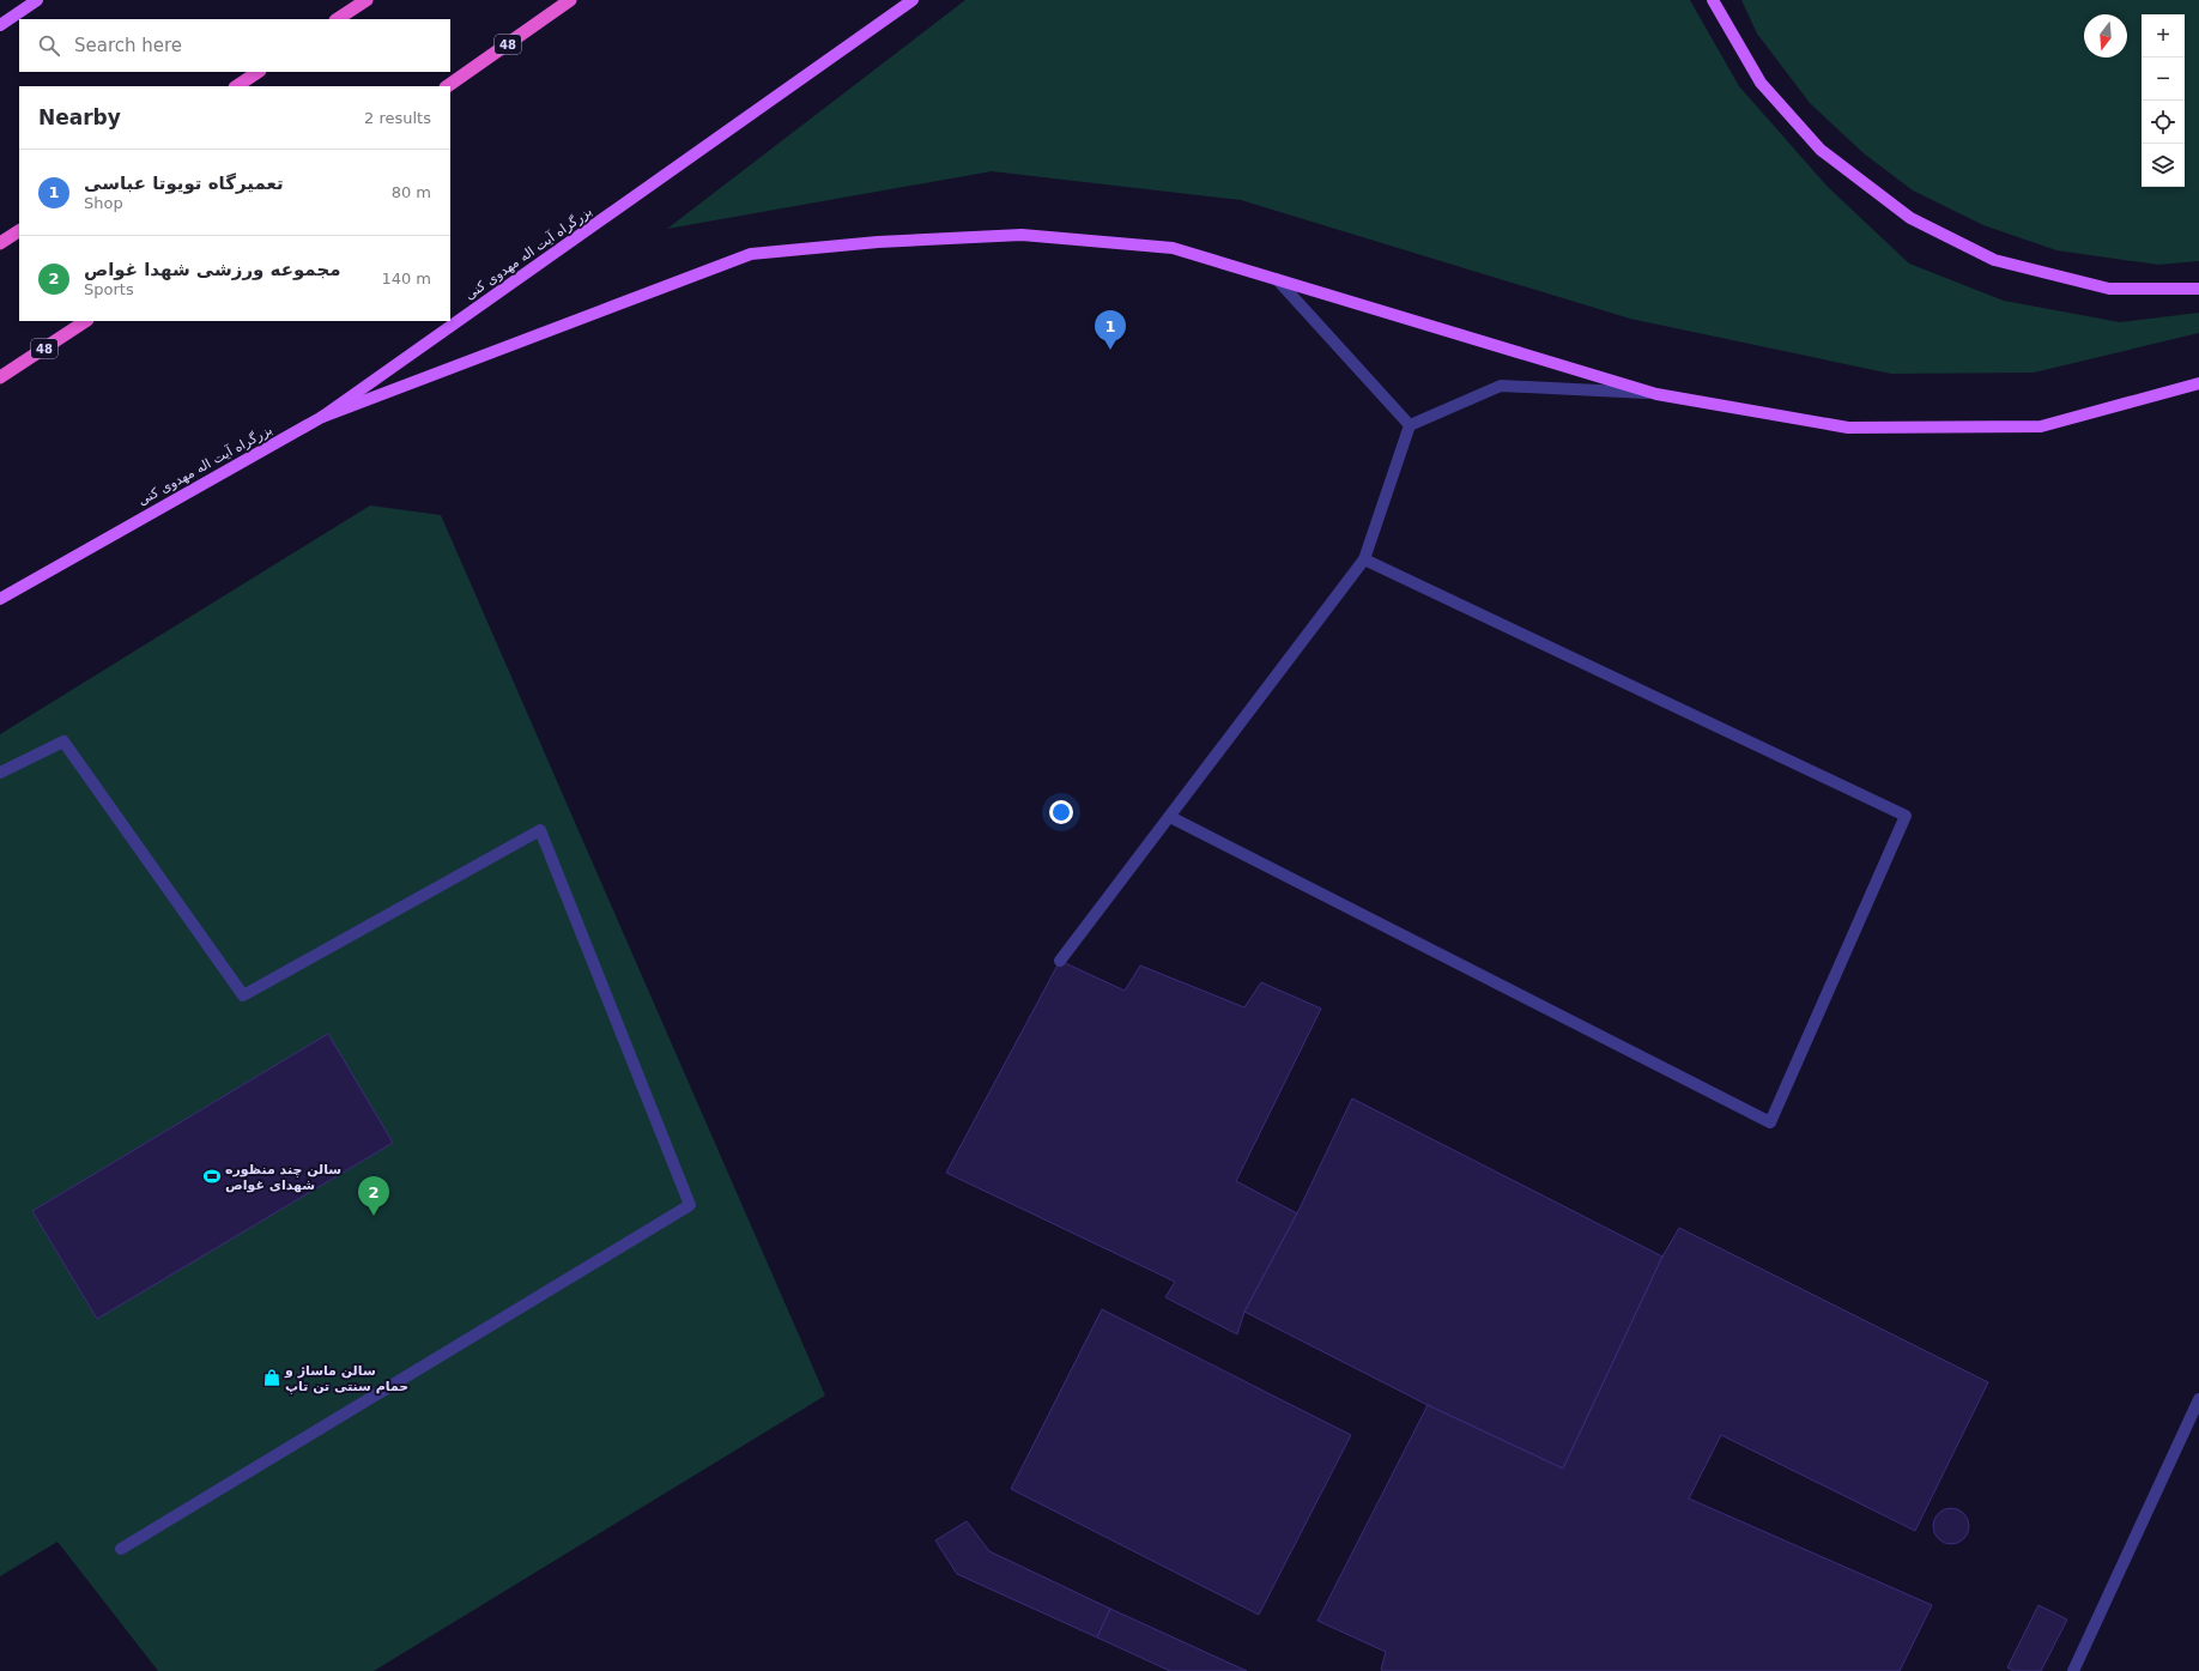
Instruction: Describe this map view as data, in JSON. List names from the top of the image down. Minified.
{"streets":{"highway":["48"],"main road":["بزرگراه آیت اله مهدوی کنی"]},"places":{"sports":["سالن چند منظوره شهدای غواص"],"shop":["سالن ماساژ و حمام سنتی تن تاپ"]},"north":"bottom","page":{"map_buttons":["+","−"],"search":"Search here","heading":["Nearby","2 results"],"list":[{"mark":"1","name":"تعمیرگاه تویوتا عباسی","note":"Shop","value":"80 m"},{"mark":"2","name":"مجموعه ورزشی شهدا غواص","note":"Sports","value":"140 m"}],"pins":["1","2"]}}
